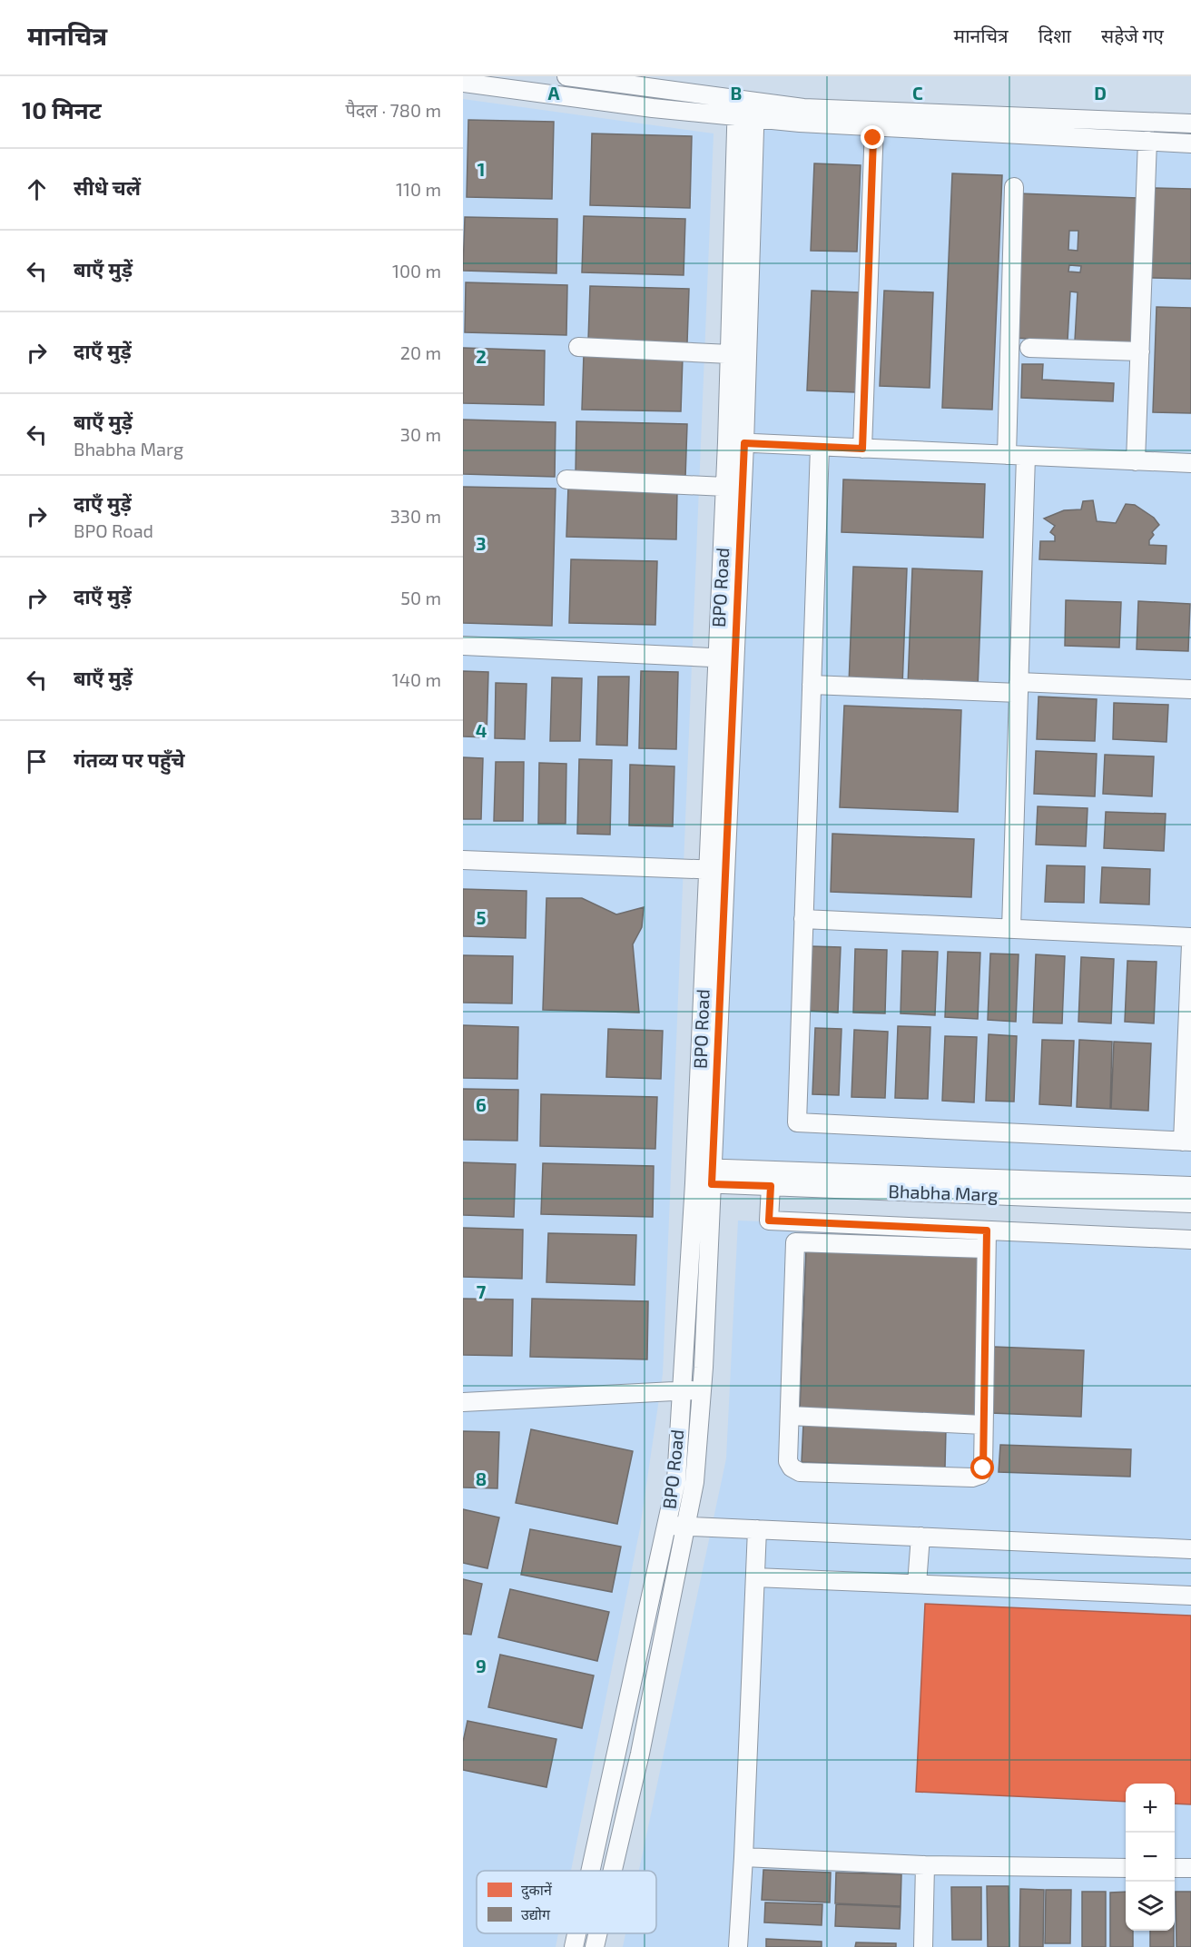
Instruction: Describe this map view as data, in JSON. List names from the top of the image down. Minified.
{"streets":{"street":["BPO Road","Bhabha Marg"]},"crossings":[["BPO Road","Bhabha Marg"]],"legend":["दुकानें","उद्योग"],"page":{"header":"मानचित्र","nav":["मानचित्र","दिशा","सहेजे गए"],"heading":["10 मिनट","पैदल · 780 m"],"list":[["सीधे चलें","110 m"],["बाएँ मुड़ें","100 m"],["दाएँ मुड़ें","20 m"],["बाएँ मुड़ें","Bhabha Marg","30 m"],["दाएँ मुड़ें","BPO Road","330 m"],["दाएँ मुड़ें","50 m"],["बाएँ मुड़ें","140 m"],"गंतव्य पर पहुँचे"],"map_buttons":["+","−"]},"grid":{"columns":["A","B","C","D"],"rows":["1","2","3","4","5","6","7","8","9"]}}
